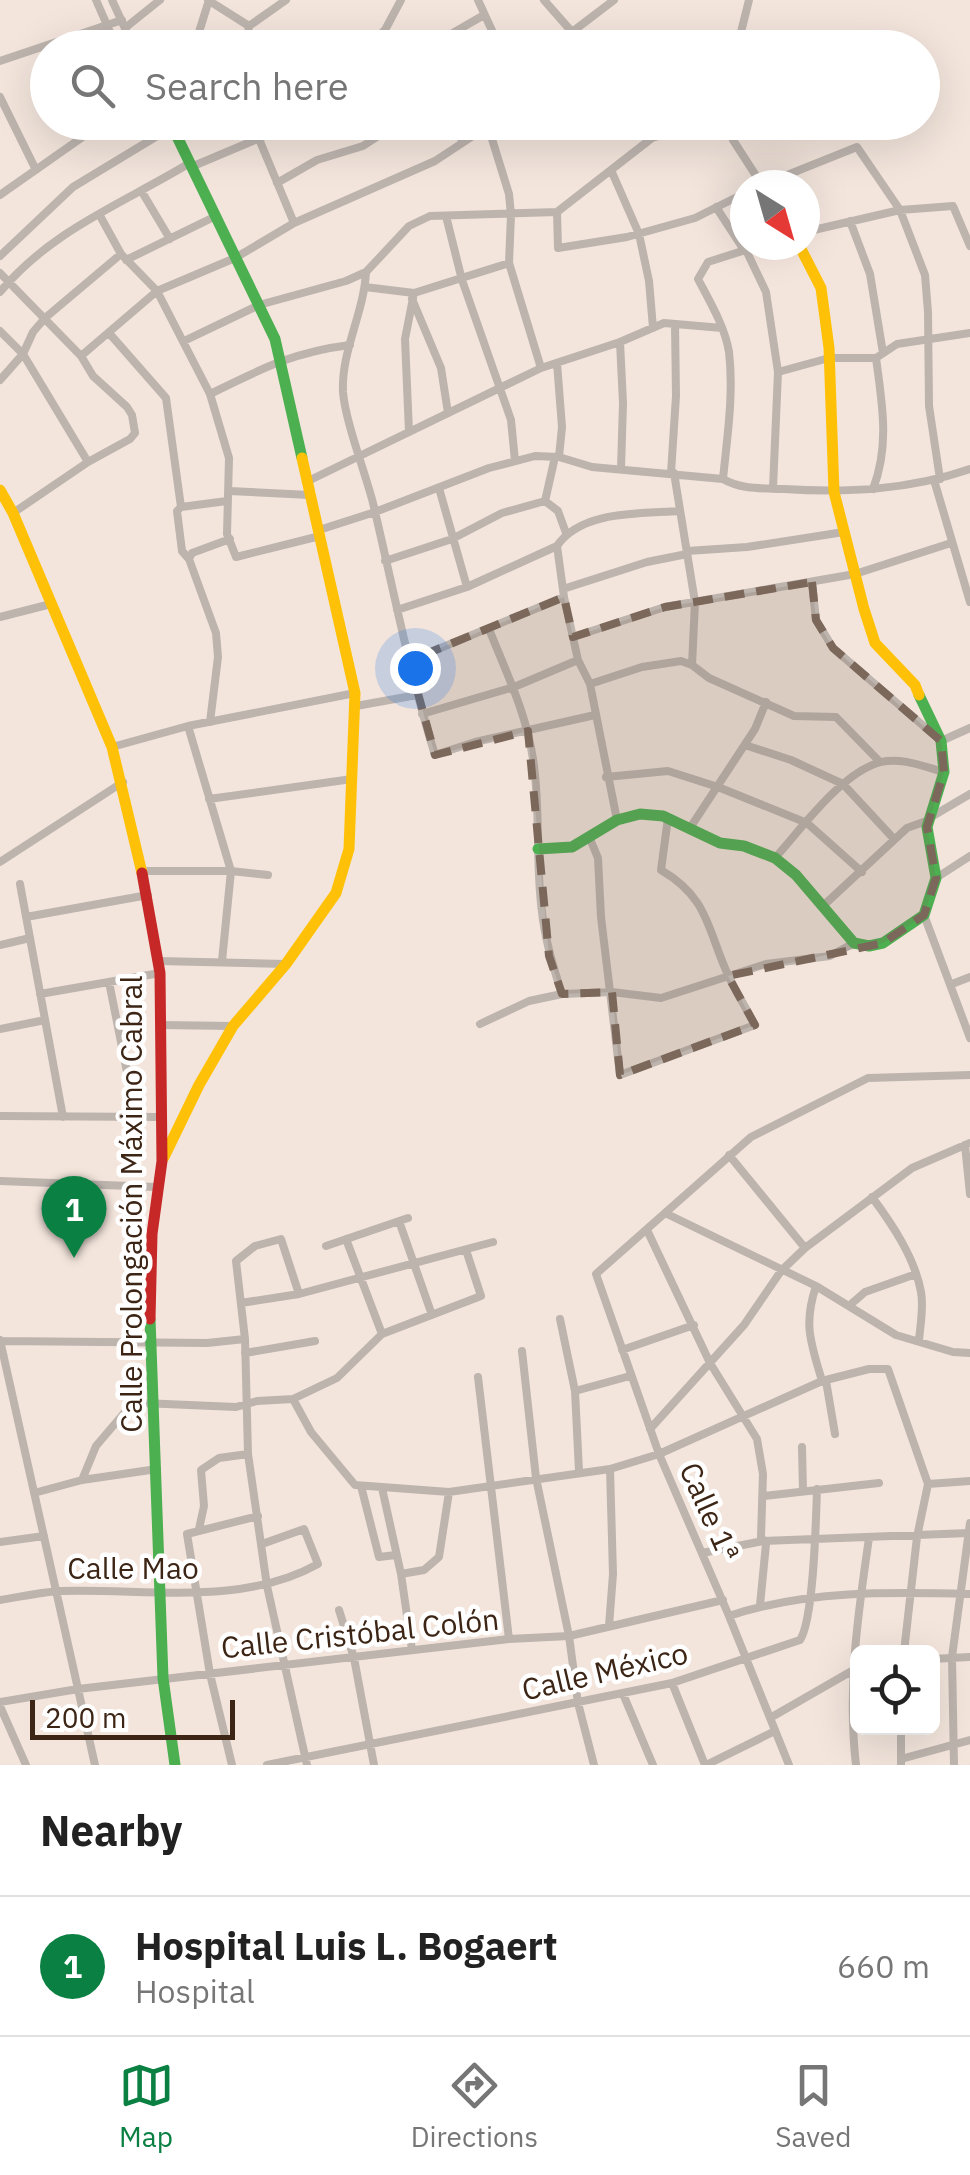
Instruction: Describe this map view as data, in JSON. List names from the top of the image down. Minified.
{"streets":{"street":["Calle Prolongación Máximo Cabral","Calle 1ª","Calle Mao","Calle Cristóbal Colón","Calle México"]},"crossings":[["Calle Prolongación Máximo Cabral","Calle Mao"],["Calle Prolongación Máximo Cabral","Calle Cristóbal Colón"],["Calle 1ª","Calle Cristóbal Colón"],["Calle 1ª","Calle México"]],"scale_bar":"200 m","north":"bottom right","page":{"search":"Search here","pins":"1","scale":"200 m","heading":"Nearby","list":[{"mark":"1","name":"Hospital Luis L. Bogaert","note":"Hospital","value":"660 m"}],"nav":["Map","Directions","Saved"]}}
